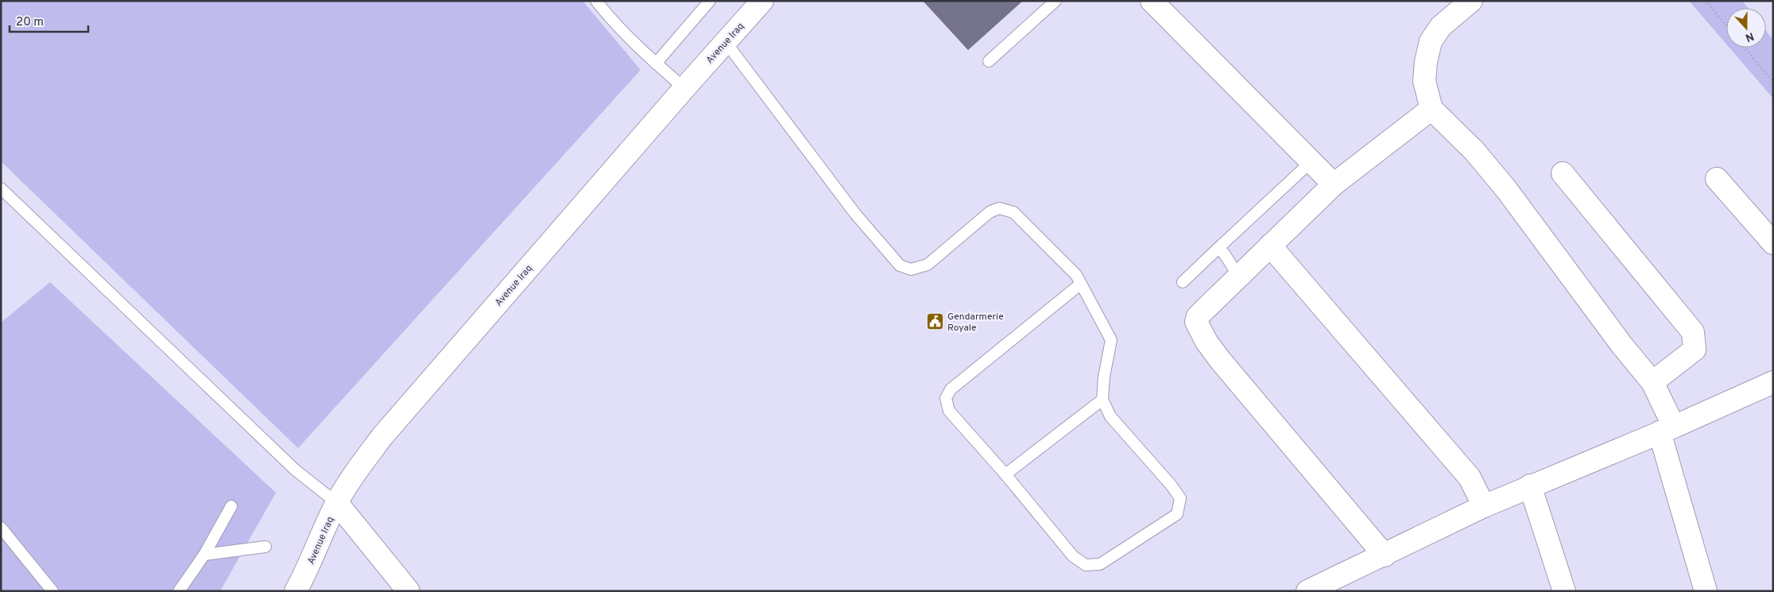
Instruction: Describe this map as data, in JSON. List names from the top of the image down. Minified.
{"streets":{"street":["Avenue Iraq"]},"places":{"public building":["Gendarmerie Royale"]},"scale_bar":"20 m","north":"bottom"}
